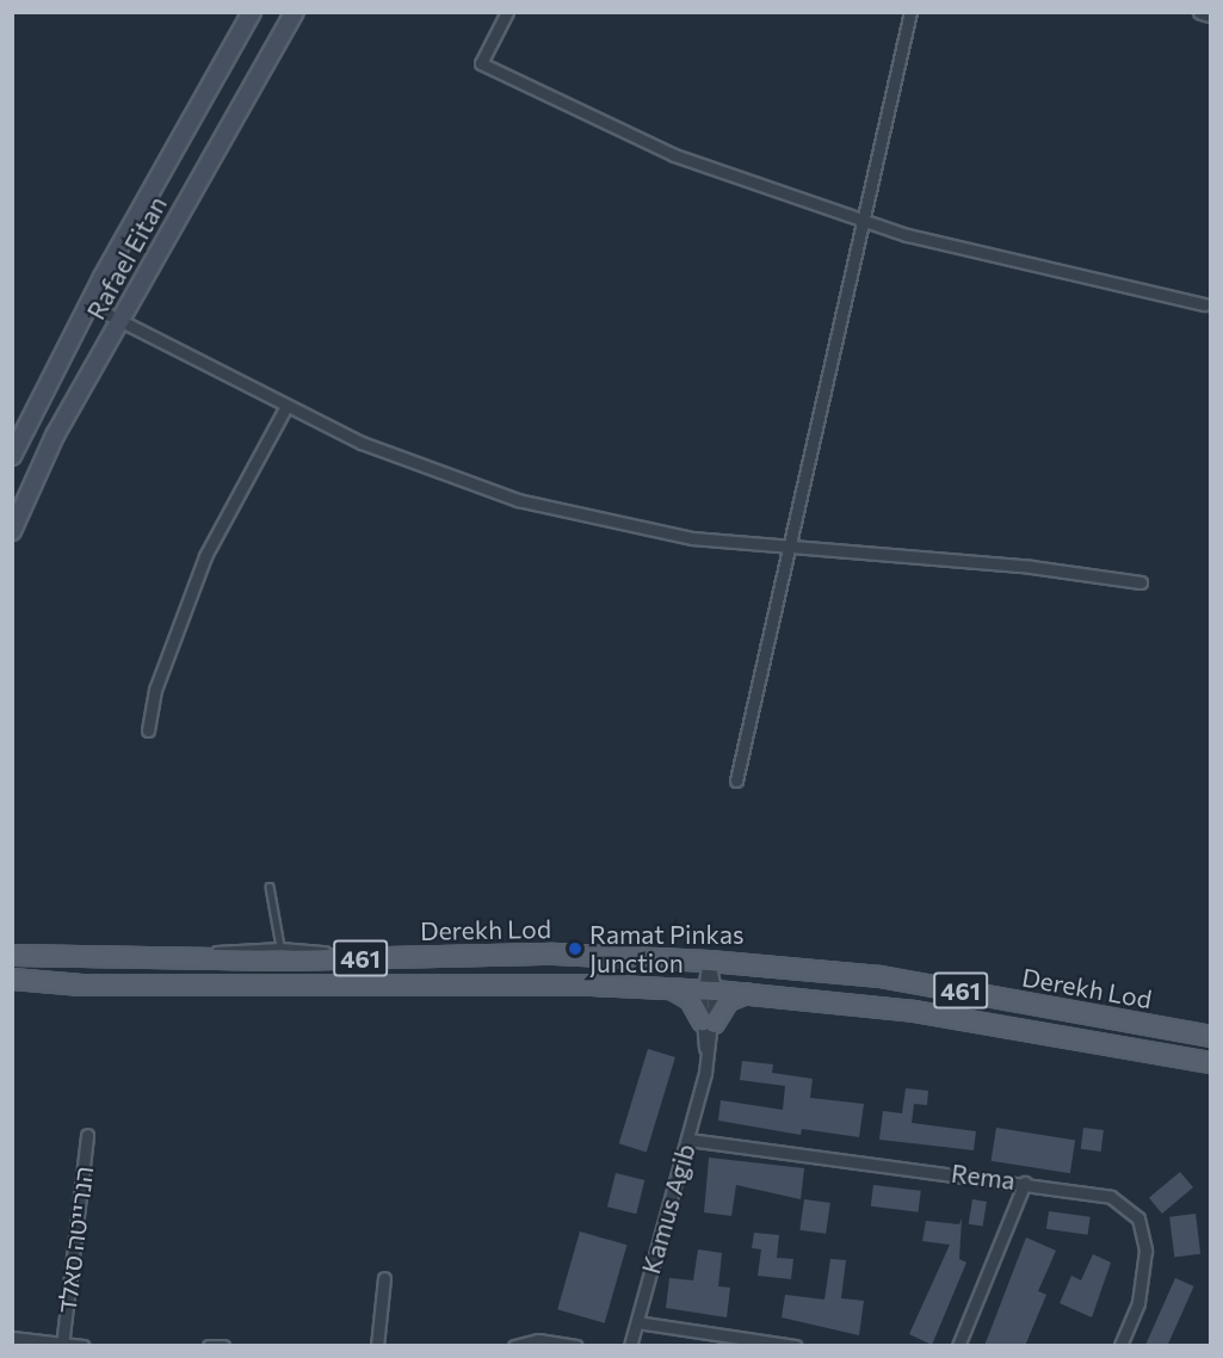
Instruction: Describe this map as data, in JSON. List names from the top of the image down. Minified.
{"streets":{"main road":["Rafael Eitan","Derekh Lod","461"],"street":["Rema","Kamus Agib","הנרייטה סאלד"]},"crossings":[["Derekh Lod","Kamus Agib"],["Rema","Kamus Agib"]],"places":["Ramat Pinkas Junction"]}
